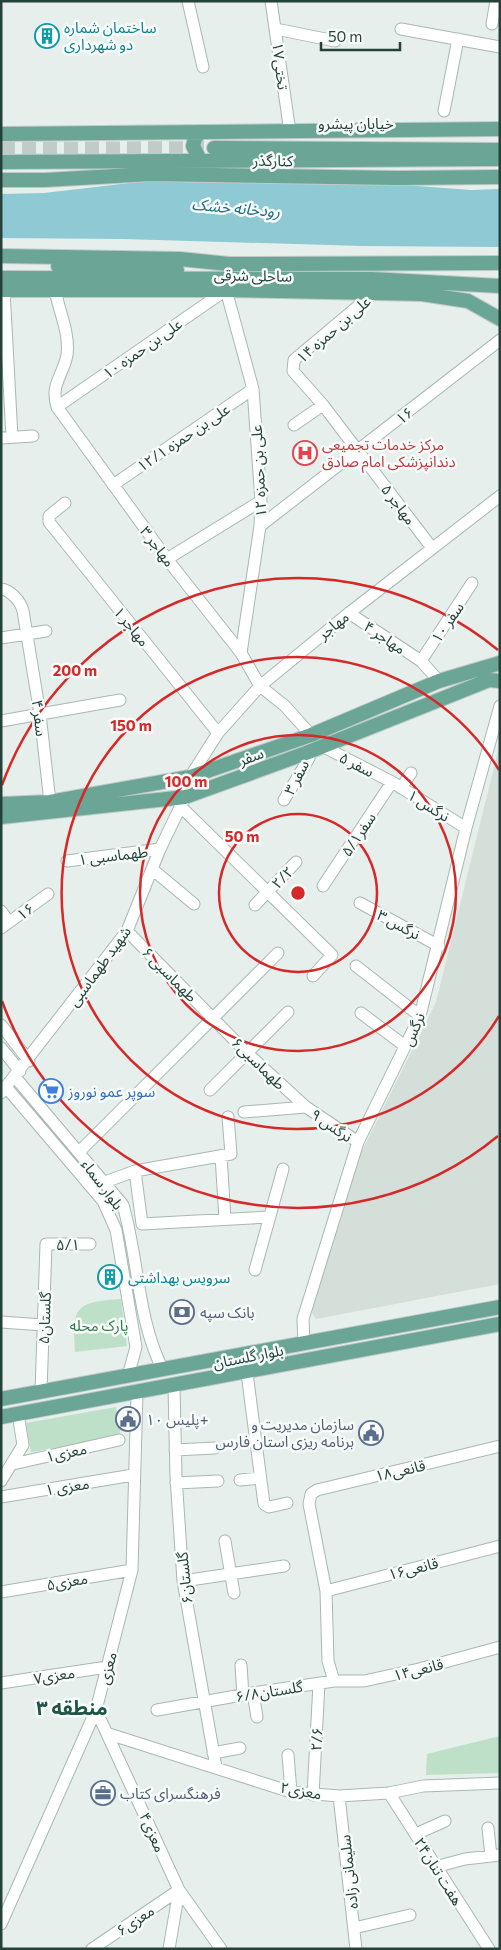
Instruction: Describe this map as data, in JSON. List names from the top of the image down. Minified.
{"streets":{"main road":["خیابان پیشرو","کنارگذر","ساحلی شرقی","سفر","بلوار گلستان"],"street":["تختی۱۷","۱۴ علی بن حمزه","۱۰ علی بن حمزه","۱۶","۱۲/۱ علی بن حمزه","۱۲ علی بن حمزه","۵ مهاجر","۳ مهاجر","۱۰ سفر","مهاجر","۱ مهاجر","۴ مهاجر","۴ سفر","۵ سفر","۳ سفر","۱ نرگس","۵/۱سفر","۱ طهماسبی","۲/۲","۳ نرگس","شهید طهماسبی","۶ طهماسبی","نرگس","۶طهماسبی","۹ نرگس","بلوار سماء","۵/۱","گلستان۵","۱معزی","۱۸قانعی","معزی ۱","۱۶قانعی","گلستان۶","۵معزی","معزی","۱۴قانعی","۷معزی","۶/۸گلستان","۲/۶","۲معزی","۴معزی","هفت تنان۲۴","سلیمانی زاده","۶معزی"]},"crossings":[["ساحلی شرقی","۱۴ علی بن حمزه"],["ساحلی شرقی","۱۰ علی بن حمزه"],["ساحلی شرقی","۱۲ علی بن حمزه"],["۱۴ علی بن حمزه","۵ مهاجر"],["۱۰ علی بن حمزه","۱۲ علی بن حمزه"],["۱۰ علی بن حمزه","۳ مهاجر"],["۱۶","۱۲ علی بن حمزه"],["۱۶","۵ مهاجر"],["۱۲/۱ علی بن حمزه","۱۲ علی بن حمزه"],["۱۲/۱ علی بن حمزه","۳ مهاجر"],["۱۲ علی بن حمزه","۳ مهاجر"],["۵ مهاجر","مهاجر"],["۳ مهاجر","مهاجر"],["۱۰ سفر","۴ مهاجر"],["مهاجر","۱ مهاجر"],["مهاجر","۴ مهاجر"],["مهاجر","سفر"],["مهاجر","شهید طهماسبی"],["۴ مهاجر","سفر"],["۴ سفر","سفر"],["سفر","۵ سفر"],["سفر","۳ سفر"],["سفر","شهید طهماسبی"],["۵ سفر","۱ نرگس"],["۵ سفر","۵/۱سفر"],["۱ نرگس","۵/۱سفر"],["۱ نرگس","نرگس"],["۱ طهماسبی","شهید طهماسبی"],["۳ نرگس","نرگس"],["شهید طهماسبی","۶ طهماسبی"],["شهید طهماسبی","بلوار سماء"],["۶ طهماسبی","۶طهماسبی"],["نرگس","۹ نرگس"],["نرگس","بلوار گلستان"],["۶طهماسبی","۹ نرگس"],["بلوار سماء","بلوار گلستان"],["۵/۱","گلستان۵"],["گلستان۵","بلوار گلستان"],["بلوار گلستان","گلستان۶"],["بلوار گلستان","معزی"],["۱۸قانعی","۱۶قانعی"],["معزی ۱","معزی"],["گلستان۶","۶/۸گلستان"],["گلستان۶","۲معزی"],["۵معزی","معزی"],["معزی","۷معزی"],["معزی","۴معزی"],["۱۴قانعی","۶/۸گلستان"],["۶/۸گلستان","۲/۶"],["۲/۶","۲معزی"],["۲معزی","۴معزی"],["۲معزی","هفت تنان۲۴"],["۲معزی","سلیمانی زاده"],["۴معزی","۶معزی"]],"districts":["منطقه ۳"],"water":["رودخانه خشک"],"parks":["پارک محله"],"places":{"building":["ساختمان شماره دو شهرداری","سرویس بهداشتی"],"hospital":["مرکز خدمات تجمیعی دندانپزشکی امام صادق"],"supermarket":["سوپر عمو نوروز"],"bank":["بانک سپه"],"public building":["پلیس ۱۰+","سازمان مدیریت و برنامه ریزی استان فارس"],"office":["فرهنگسرای کتاب"]},"scale_bar":"50 m","rings":["200 m","150 m","100 m","50 m"]}
